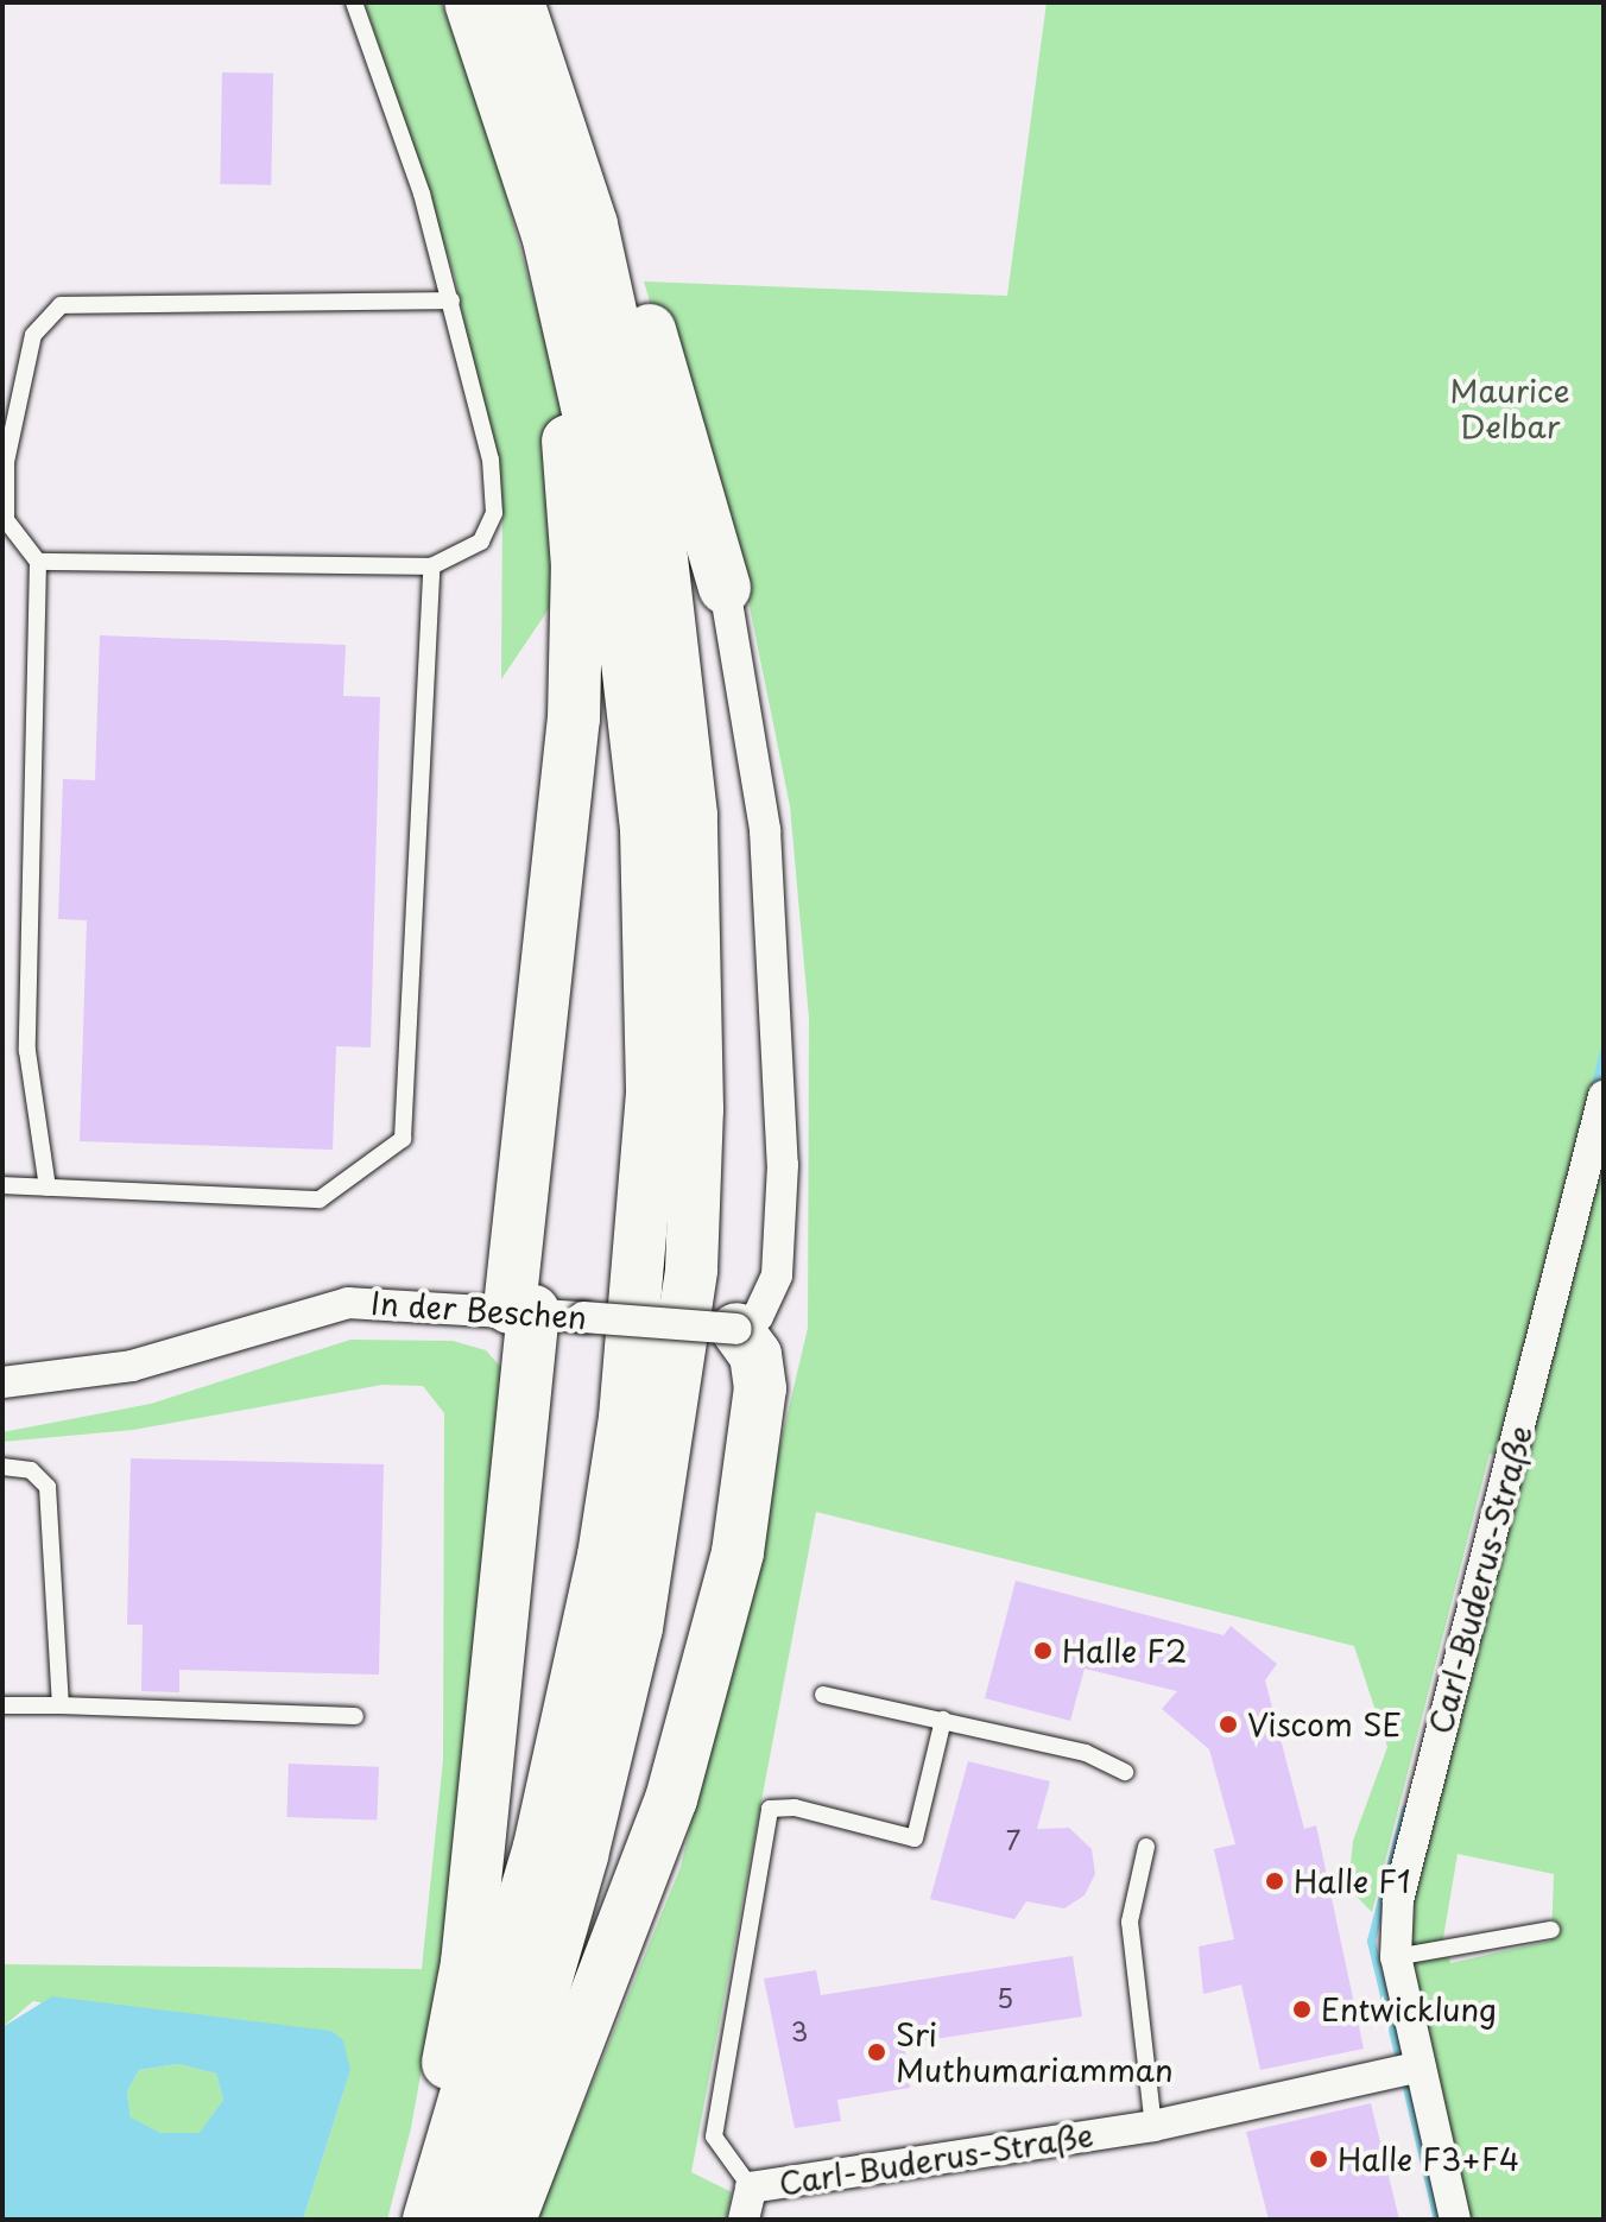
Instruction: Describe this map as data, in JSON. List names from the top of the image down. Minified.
{"streets":{"street":["In der Beschen","Carl-Buderus-Straße"]},"parks":["Maurice Delbar"],"places":["Halle F2","Viscom SE","Halle F1","Entwicklung","Sri Muthumariamman","Halle F3+F4"],"house_numbers":["7","5","3"]}
